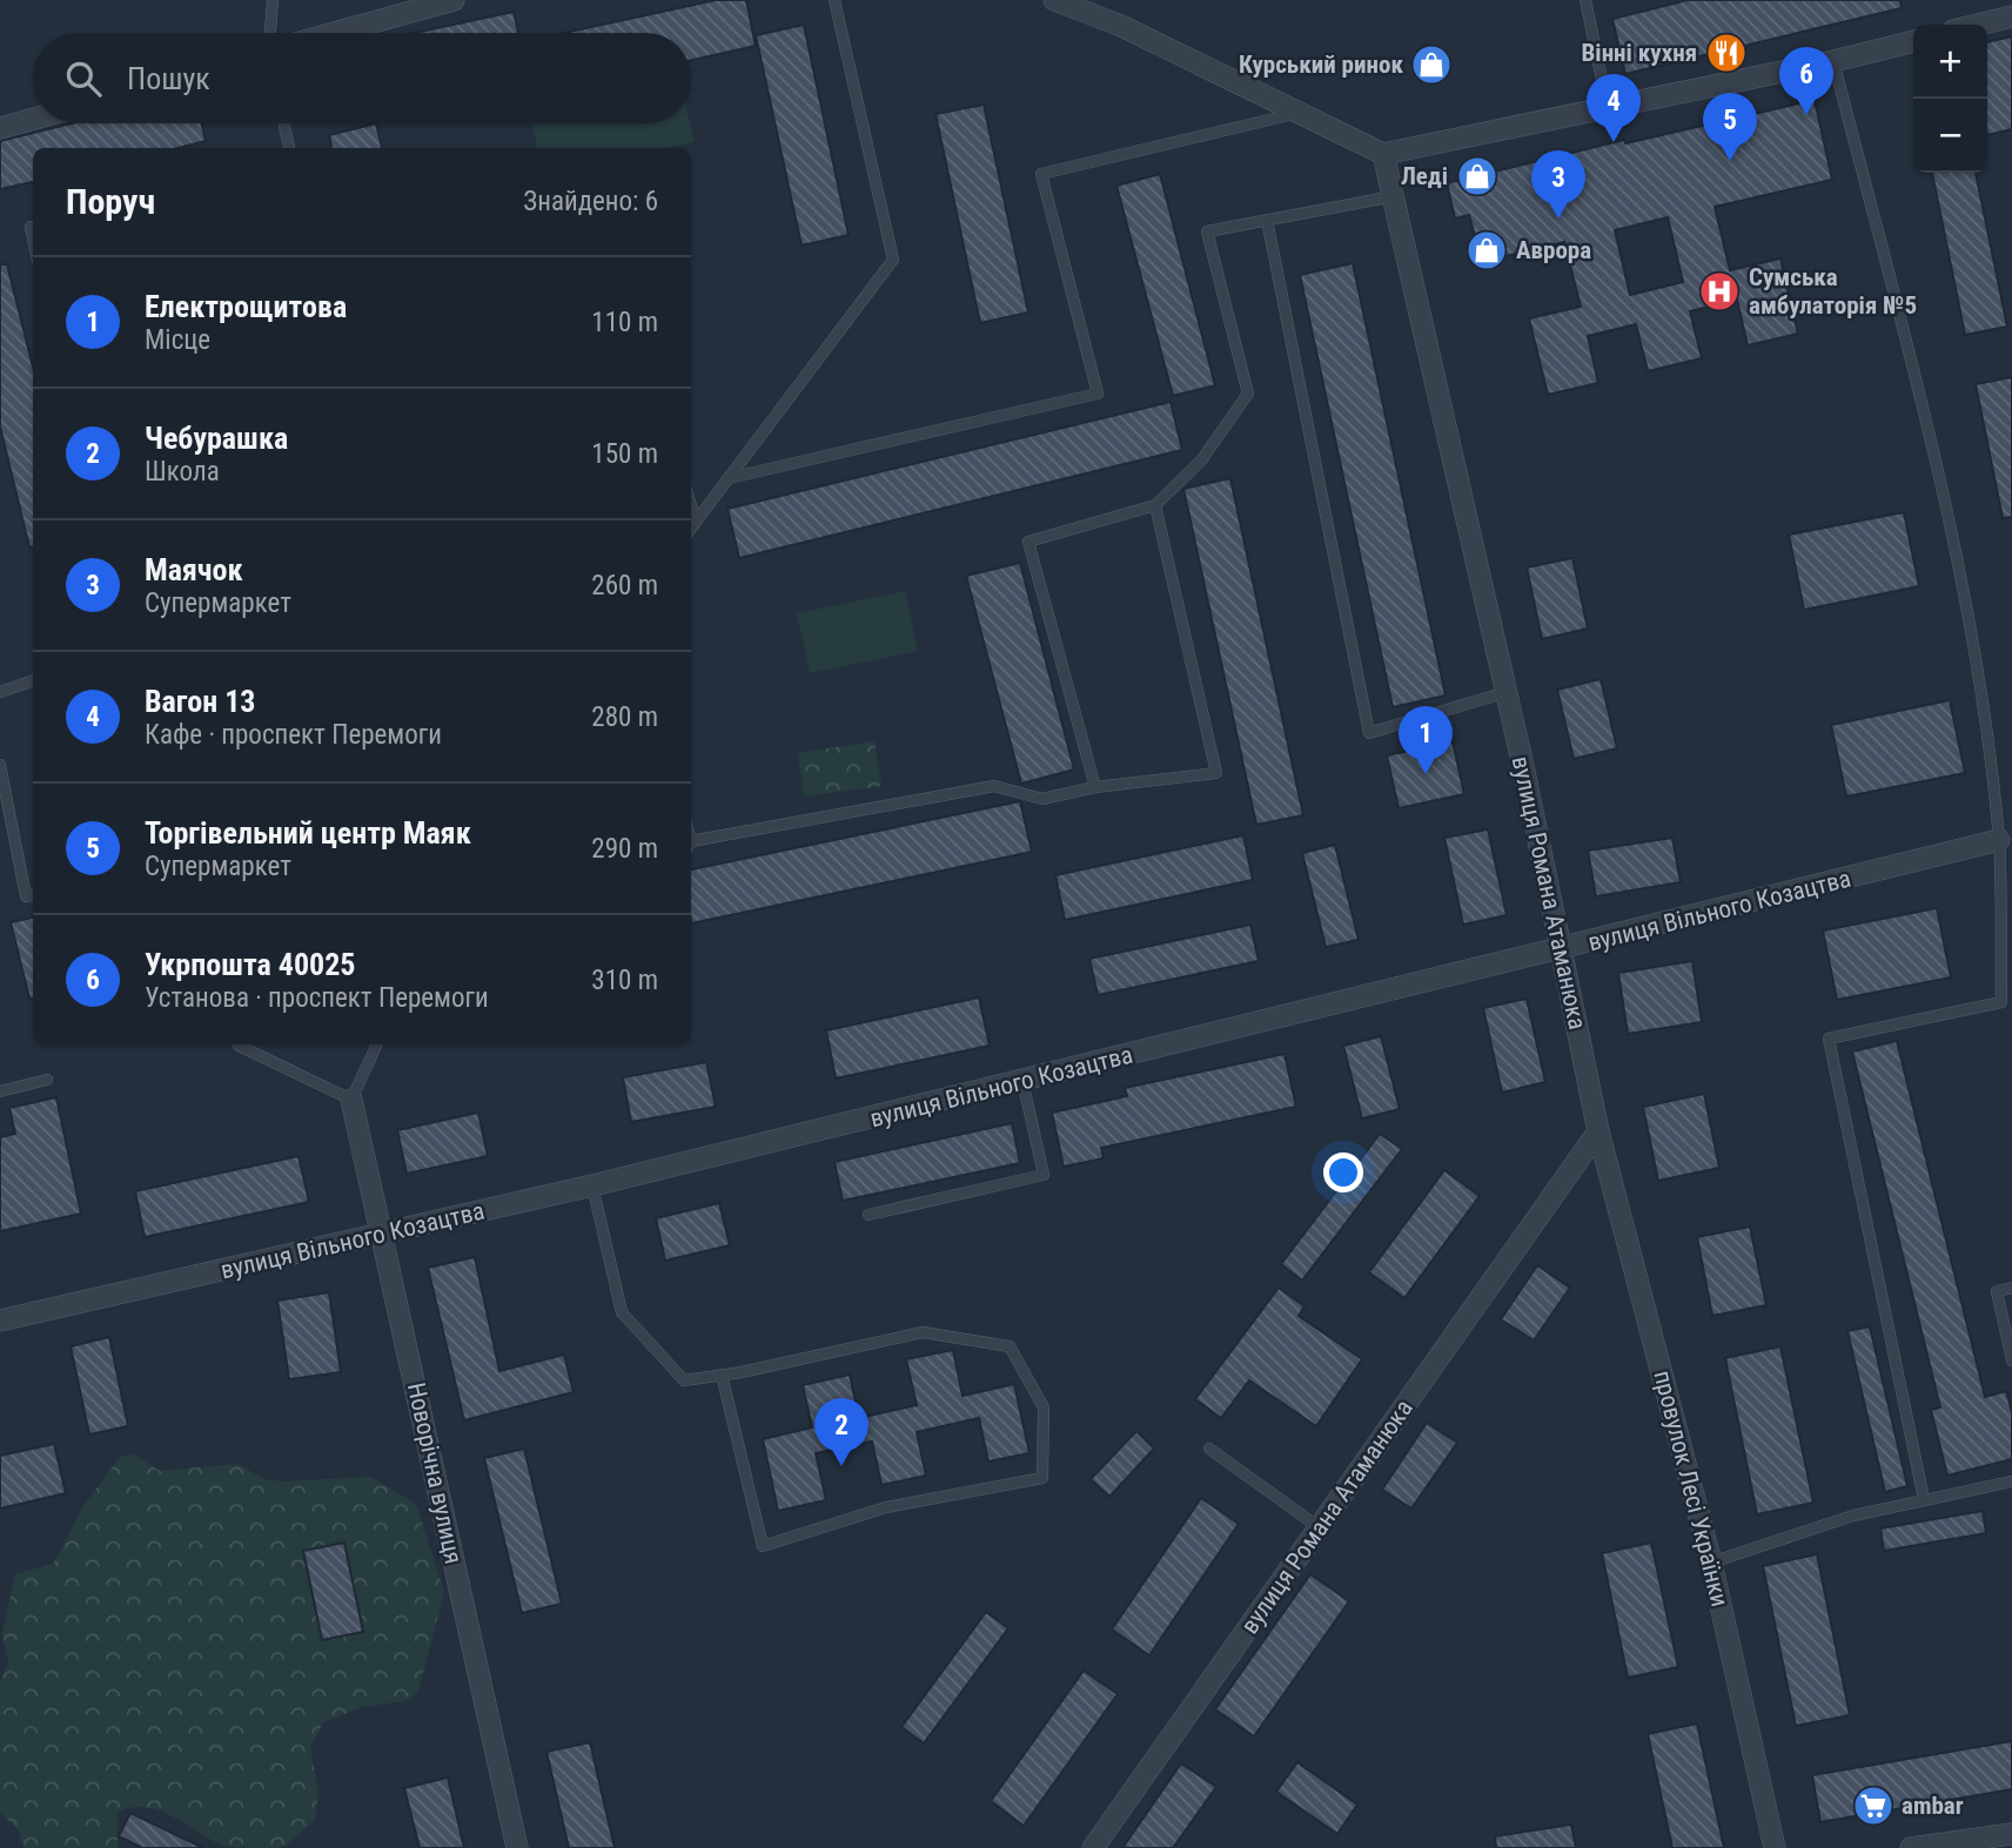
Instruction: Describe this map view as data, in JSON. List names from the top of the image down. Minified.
{"streets":{"street":["вулиця Романа Атаманюка","вулиця Вільного Козацтва","Новорічна вулиця","провулок Лесі Українки"]},"crossings":[["вулиця Романа Атаманюка","вулиця Вільного Козацтва"],["вулиця Романа Атаманюка","провулок Лесі Українки"],["вулиця Вільного Козацтва","Новорічна вулиця"]],"places":{"restaurant":["Вінні кухня"],"shop":["Курський ринок","Леді","Аврора"],"hospital":["Сумська амбулаторія №5"],"supermarket":["ambar"]},"page":{"map_buttons":["+","−"],"search":"Пошук","pins":["6","4","5","3","1","2"],"heading":["Поруч","Знайдено: 6"],"list":[{"mark":"1","name":"Електрощитова","note":"Місце","value":"110 m"},{"mark":"2","name":"Чебурашка","note":"Школа","value":"150 m"},{"mark":"3","name":"Маячок","note":"Супермаркет","value":"260 m"},{"mark":"4","name":"Вагон 13","note":"Кафе · проспект Перемоги","value":"280 m"},{"mark":"5","name":"Торгівельний центр Маяк","note":"Супермаркет","value":"290 m"},{"mark":"6","name":"Укрпошта 40025","note":"Установа · проспект Перемоги","value":"310 m"}]}}
